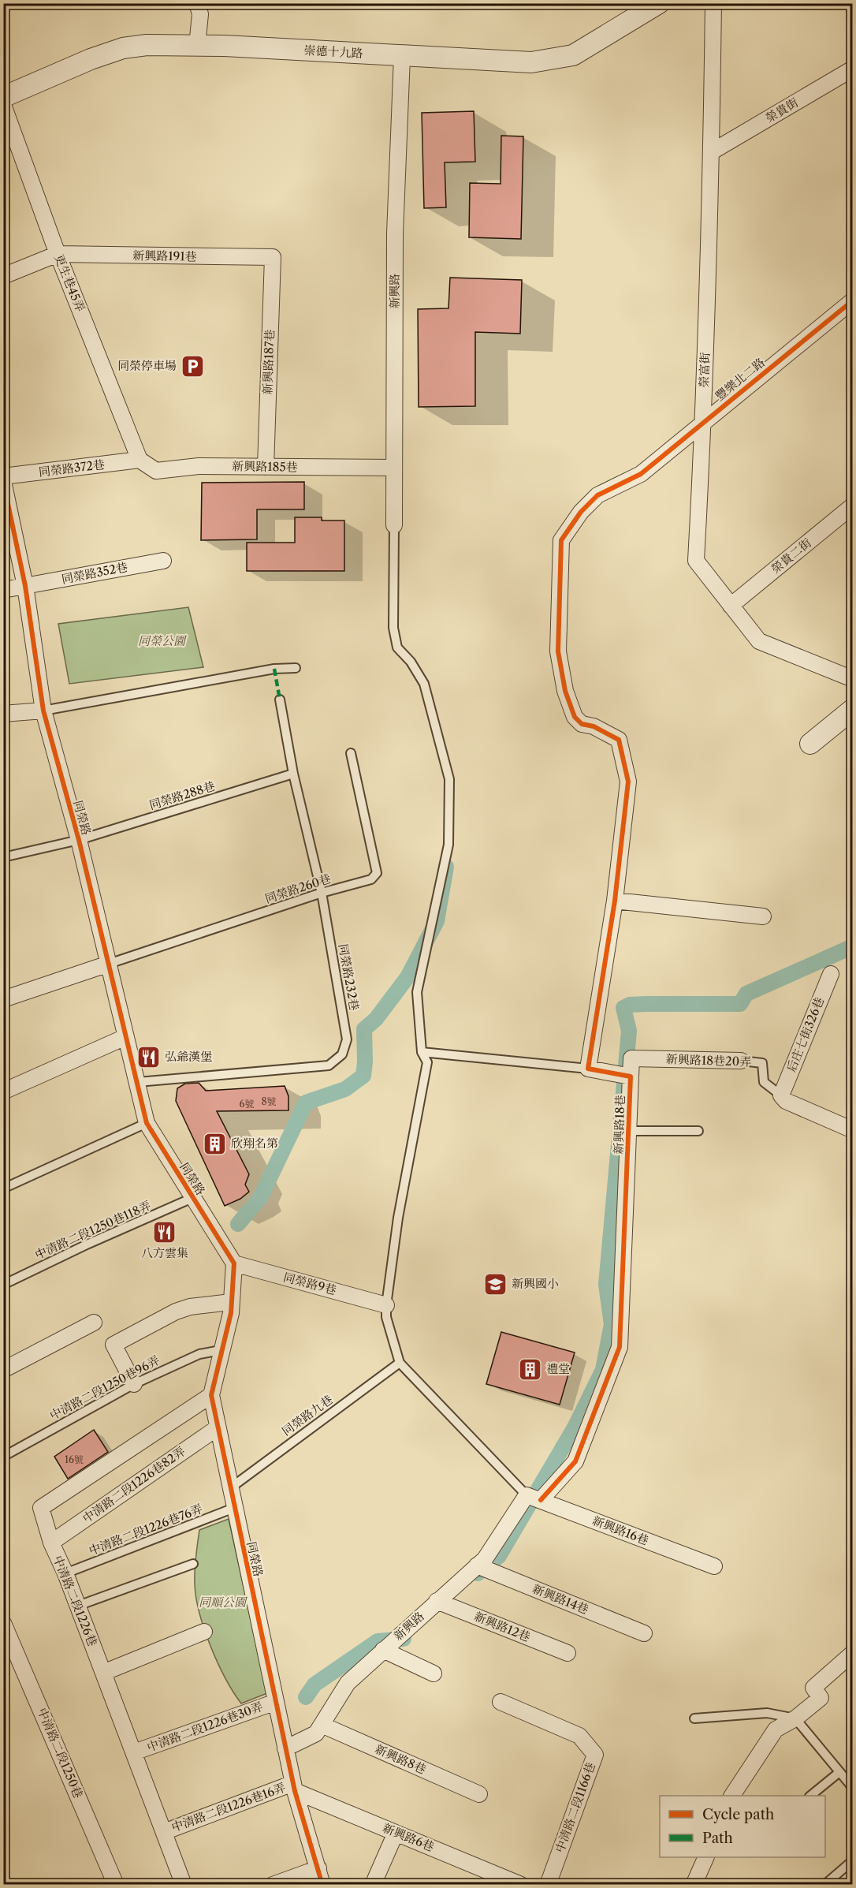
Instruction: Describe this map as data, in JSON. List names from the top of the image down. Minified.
{"streets":{"street":["崇德十九路","榮貴街","新興路191巷","更生巷45弄","新興路","新興路187巷","榮富街","豐樂北二路","新興路185巷","同榮路372巷","榮貴二街","同榮路352巷","同榮路","后庄七街326巷","新興路18巷20弄","新興路18巷","同榮路9巷","中清路二段1226巷82弄","新興路16巷","新興路14巷","中清路二段1226巷","新興路12巷","中清路二段1226巷30弄","中清路二段1250巷","新興路8巷","中清路二段1226巷16弄","中清路二段1166巷","新興路6巷"],"lane":["同榮路288巷","同榮路260巷","同榮路232巷","中清路二段1250巷118弄","中清路二段1250巷96弄","同榮路九巷","中清路二段1226巷76弄"]},"crossings":[["崇德十九路","新興路"],["榮貴街","榮富街"],["新興路191巷","更生巷45弄"],["新興路191巷","新興路187巷"],["更生巷45弄","新興路185巷"],["更生巷45弄","同榮路372巷"],["新興路","新興路185巷"],["新興路","同榮路"],["新興路","新興路18巷"],["新興路","新興路16巷"],["新興路","新興路14巷"],["新興路","新興路12巷"],["新興路","新興路8巷"],["新興路187巷","新興路185巷"],["榮富街","豐樂北二路"],["榮富街","榮貴二街"],["新興路185巷","同榮路372巷"],["同榮路352巷","同榮路"],["同榮路288巷","同榮路"],["同榮路288巷","同榮路232巷"],["同榮路","同榮路260巷"],["同榮路","同榮路232巷"],["同榮路","中清路二段1250巷118弄"],["同榮路","同榮路9巷"],["同榮路","中清路二段1250巷96弄"],["同榮路","同榮路九巷"],["同榮路","中清路二段1226巷82弄"],["同榮路","中清路二段1226巷76弄"],["同榮路","中清路二段1226巷"],["同榮路","中清路二段1226巷30弄"],["同榮路","中清路二段1226巷16弄"],["同榮路","新興路6巷"],["同榮路260巷","同榮路232巷"],["后庄七街326巷","新興路18巷20弄"],["新興路18巷20弄","新興路18巷"],["新興路18巷","新興路16巷"],["中清路二段1226巷82弄","中清路二段1226巷"],["中清路二段1226巷76弄","中清路二段1226巷"],["中清路二段1226巷","中清路二段1226巷30弄"],["中清路二段1226巷","中清路二段1226巷16弄"],["中清路二段1226巷16弄","新興路6巷"]],"parks":["同榮公園","同順公園"],"places":{"parking":["同榮停車場"],"restaurant":["弘爺漢堡","八方雲集"],"building":["欣翔名第","禮堂"],"school or university":["新興國小"]},"house_numbers":["8號","6號","16號"],"legend":["Cycle path","Path"]}
